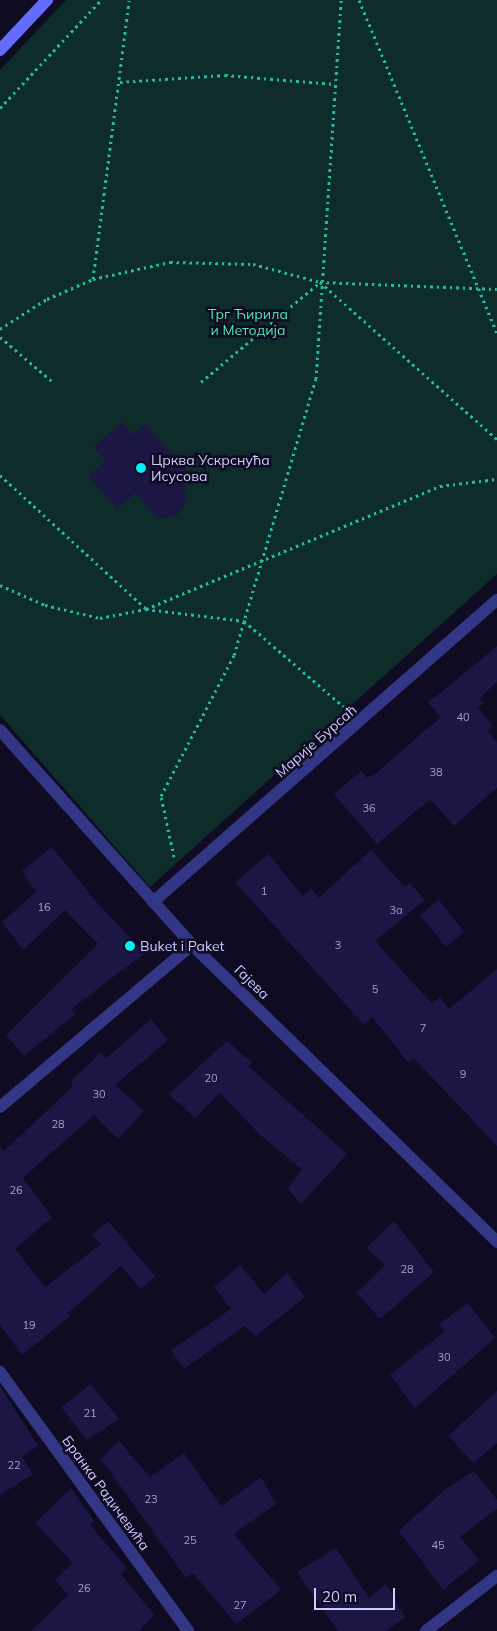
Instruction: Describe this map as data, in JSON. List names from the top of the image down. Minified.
{"streets":{"street":["Марије Бурсаћ","Гајева","Бранка Радичевића"]},"crossings":[["Марије Бурсаћ","Гајева"]],"parks":["Трг Ћирила и Методија"],"places":["Црква Ускрснућа Исусова","Buket i Paket"],"house_numbers":["40","38","36","1","16","3a","3","5","7","9","20","30","28","26","28","19","30","21","22","23","25","45","26","27"],"scale_bar":"20 m"}
